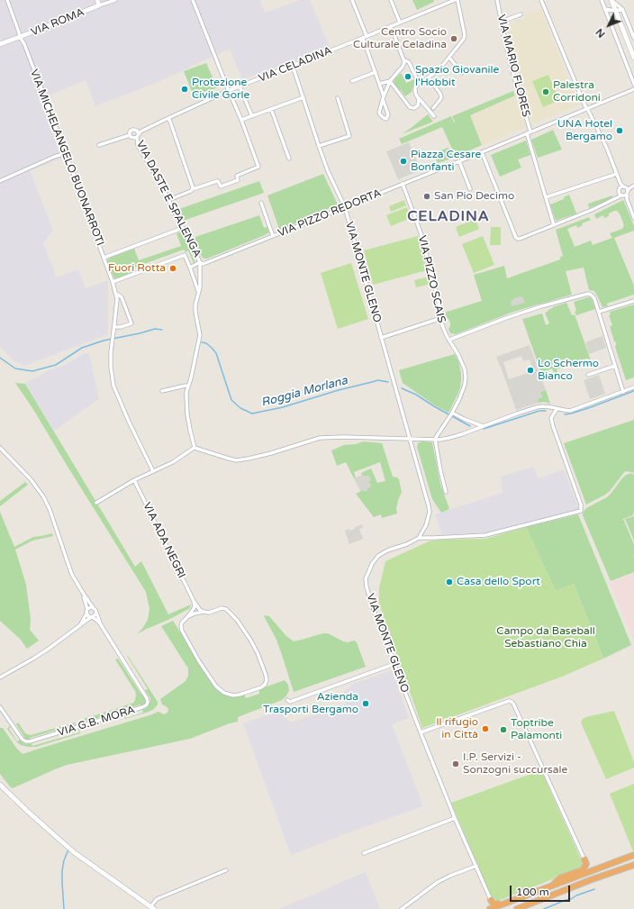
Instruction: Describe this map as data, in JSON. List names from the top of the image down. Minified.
{"streets":{"street":["VIA ROMA","VIA CELADINA","VIA MARIO FLORES","VIA MICHELANGELO BUONARROTI","VIA DASTE E SPALENGA","VIA PIZZO REDORTA","VIA MONTE GLENO","VIA PIZZO SCAIS","VIA ADA NEGRI","VIA G.B. MORA"]},"crossings":[["VIA ROMA","VIA MICHELANGELO BUONARROTI"],["VIA CELADINA","VIA DASTE E SPALENGA"],["VIA CELADINA","VIA MONTE GLENO"],["VIA MARIO FLORES","VIA PIZZO REDORTA"],["VIA MICHELANGELO BUONARROTI","VIA DASTE E SPALENGA"],["VIA DASTE E SPALENGA","VIA PIZZO REDORTA"],["VIA PIZZO REDORTA","VIA MONTE GLENO"],["VIA PIZZO REDORTA","VIA PIZZO SCAIS"],["VIA MONTE GLENO","VIA PIZZO SCAIS"]],"districts":["CELADINA"],"water":["Roggia Morlana"],"parks":["Campo da Baseball Sebastiano Chia"],"places":["Centro Socio Culturale Celadina","Spazio Giovanile l'Hobbit","Protezione Civile Gorle","Palestra Corridoni","UNA Hotel Bergamo","Piazza Cesare Bonfanti","San Pio Decimo","Fuori Rotta","Lo Schermo Bianco","Casa dello Sport","Azienda Trasporti Bergamo","Il rifugio in Città","Toptribe Palamonti","I.P. Servizi - Sonzogni succursale"],"scale_bar":"100 m","north":"bottom left"}
